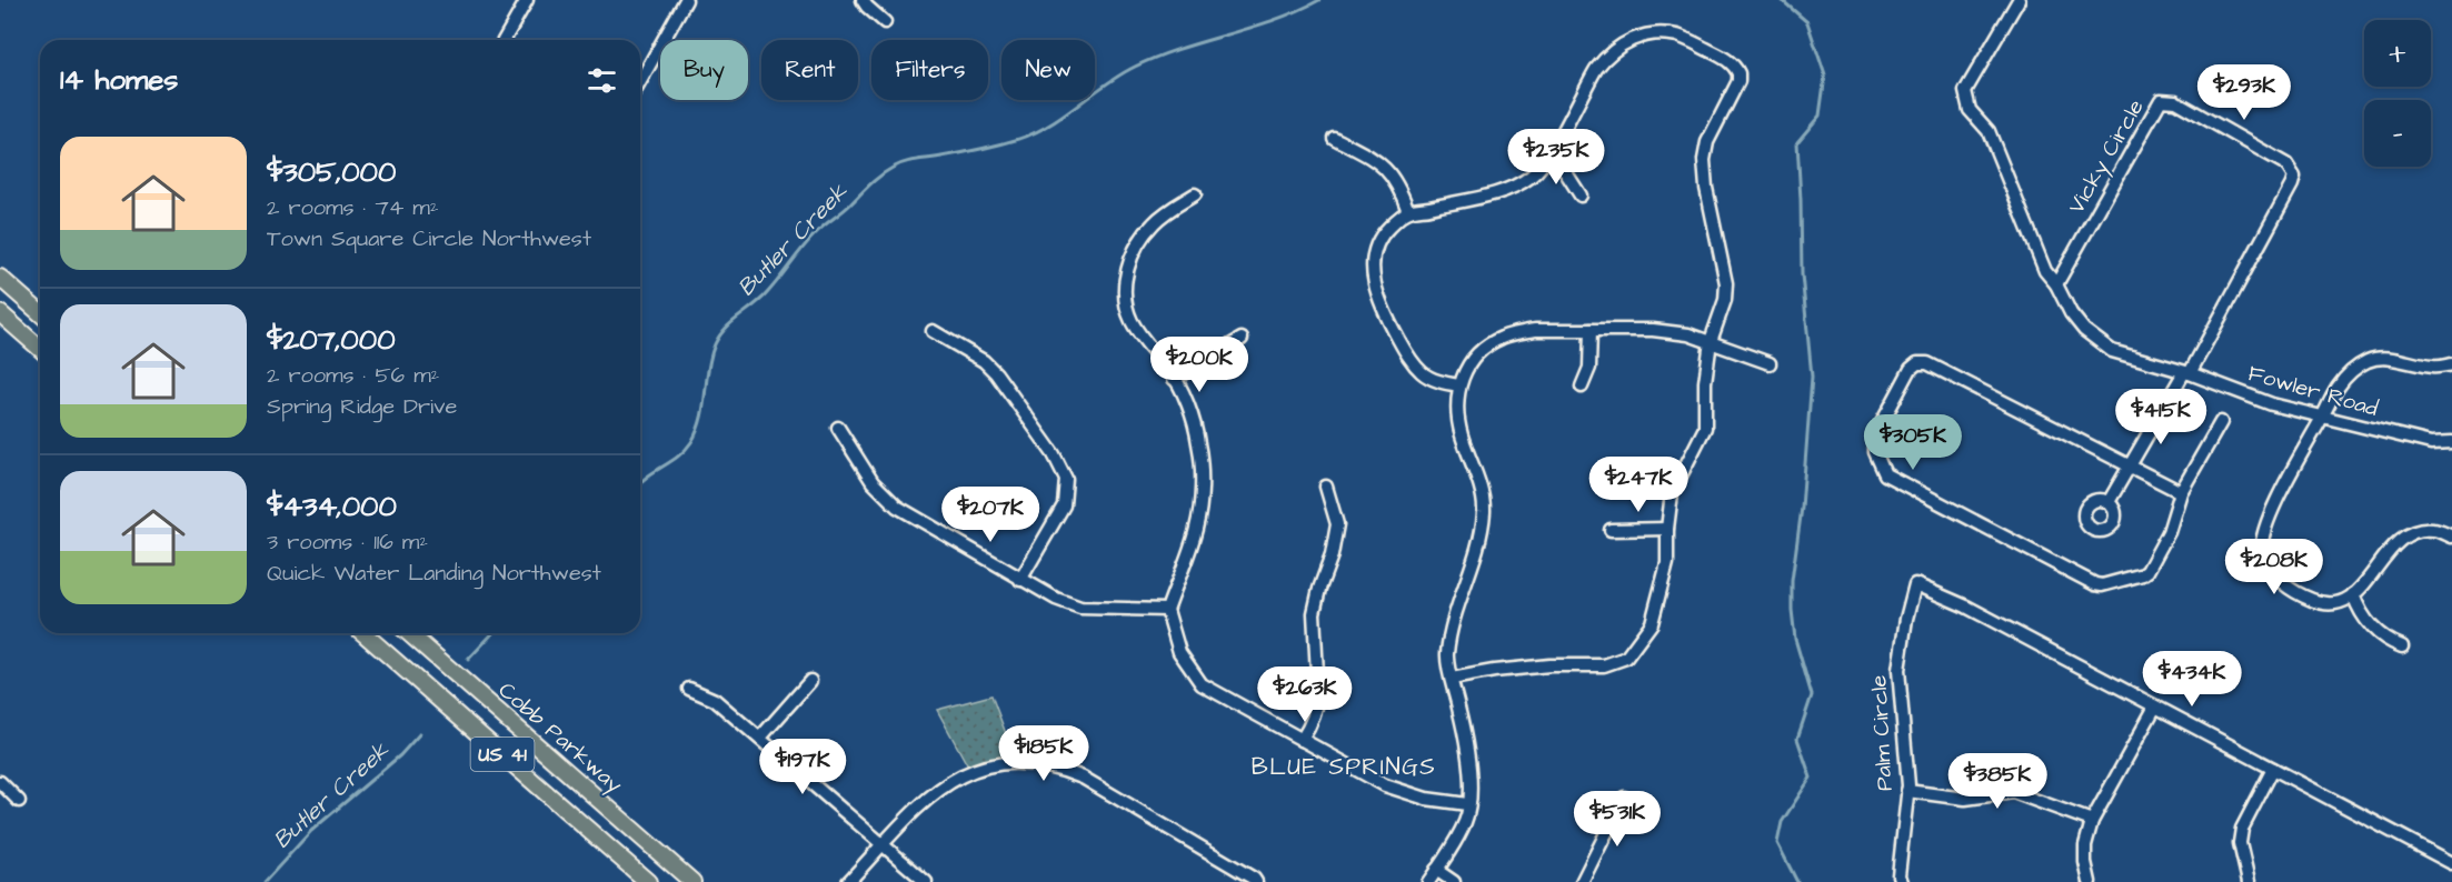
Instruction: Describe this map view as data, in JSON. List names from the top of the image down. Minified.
{"streets":{"main road":["Cobb Parkway","US 41"],"street":["Vicky Circle","Fowler Road","Palm Circle"]},"crossings":[["Vicky Circle","Fowler Road"]],"districts":["BLUE SPRINGS"],"water":["Butler Creek"],"page":{"map_buttons":["+","−"],"chip":["Buy","Rent","Filters","New"],"heading":"14 homes","price":["$293K","$235K","$200K","$415K","$305K","$247K","$207K","$208K","$434K","$263K","$185K","$197K","$385K","$531K"],"list":[{"name":"$305,000","note":"2 rooms · 74 m² · Town Square Circle Northwest"},{"name":"$207,000","note":"2 rooms · 56 m² · Spring Ridge Drive"},{"name":"$434,000","note":"3 rooms · 116 m² · Quick Water Landing Northwest"}]}}
